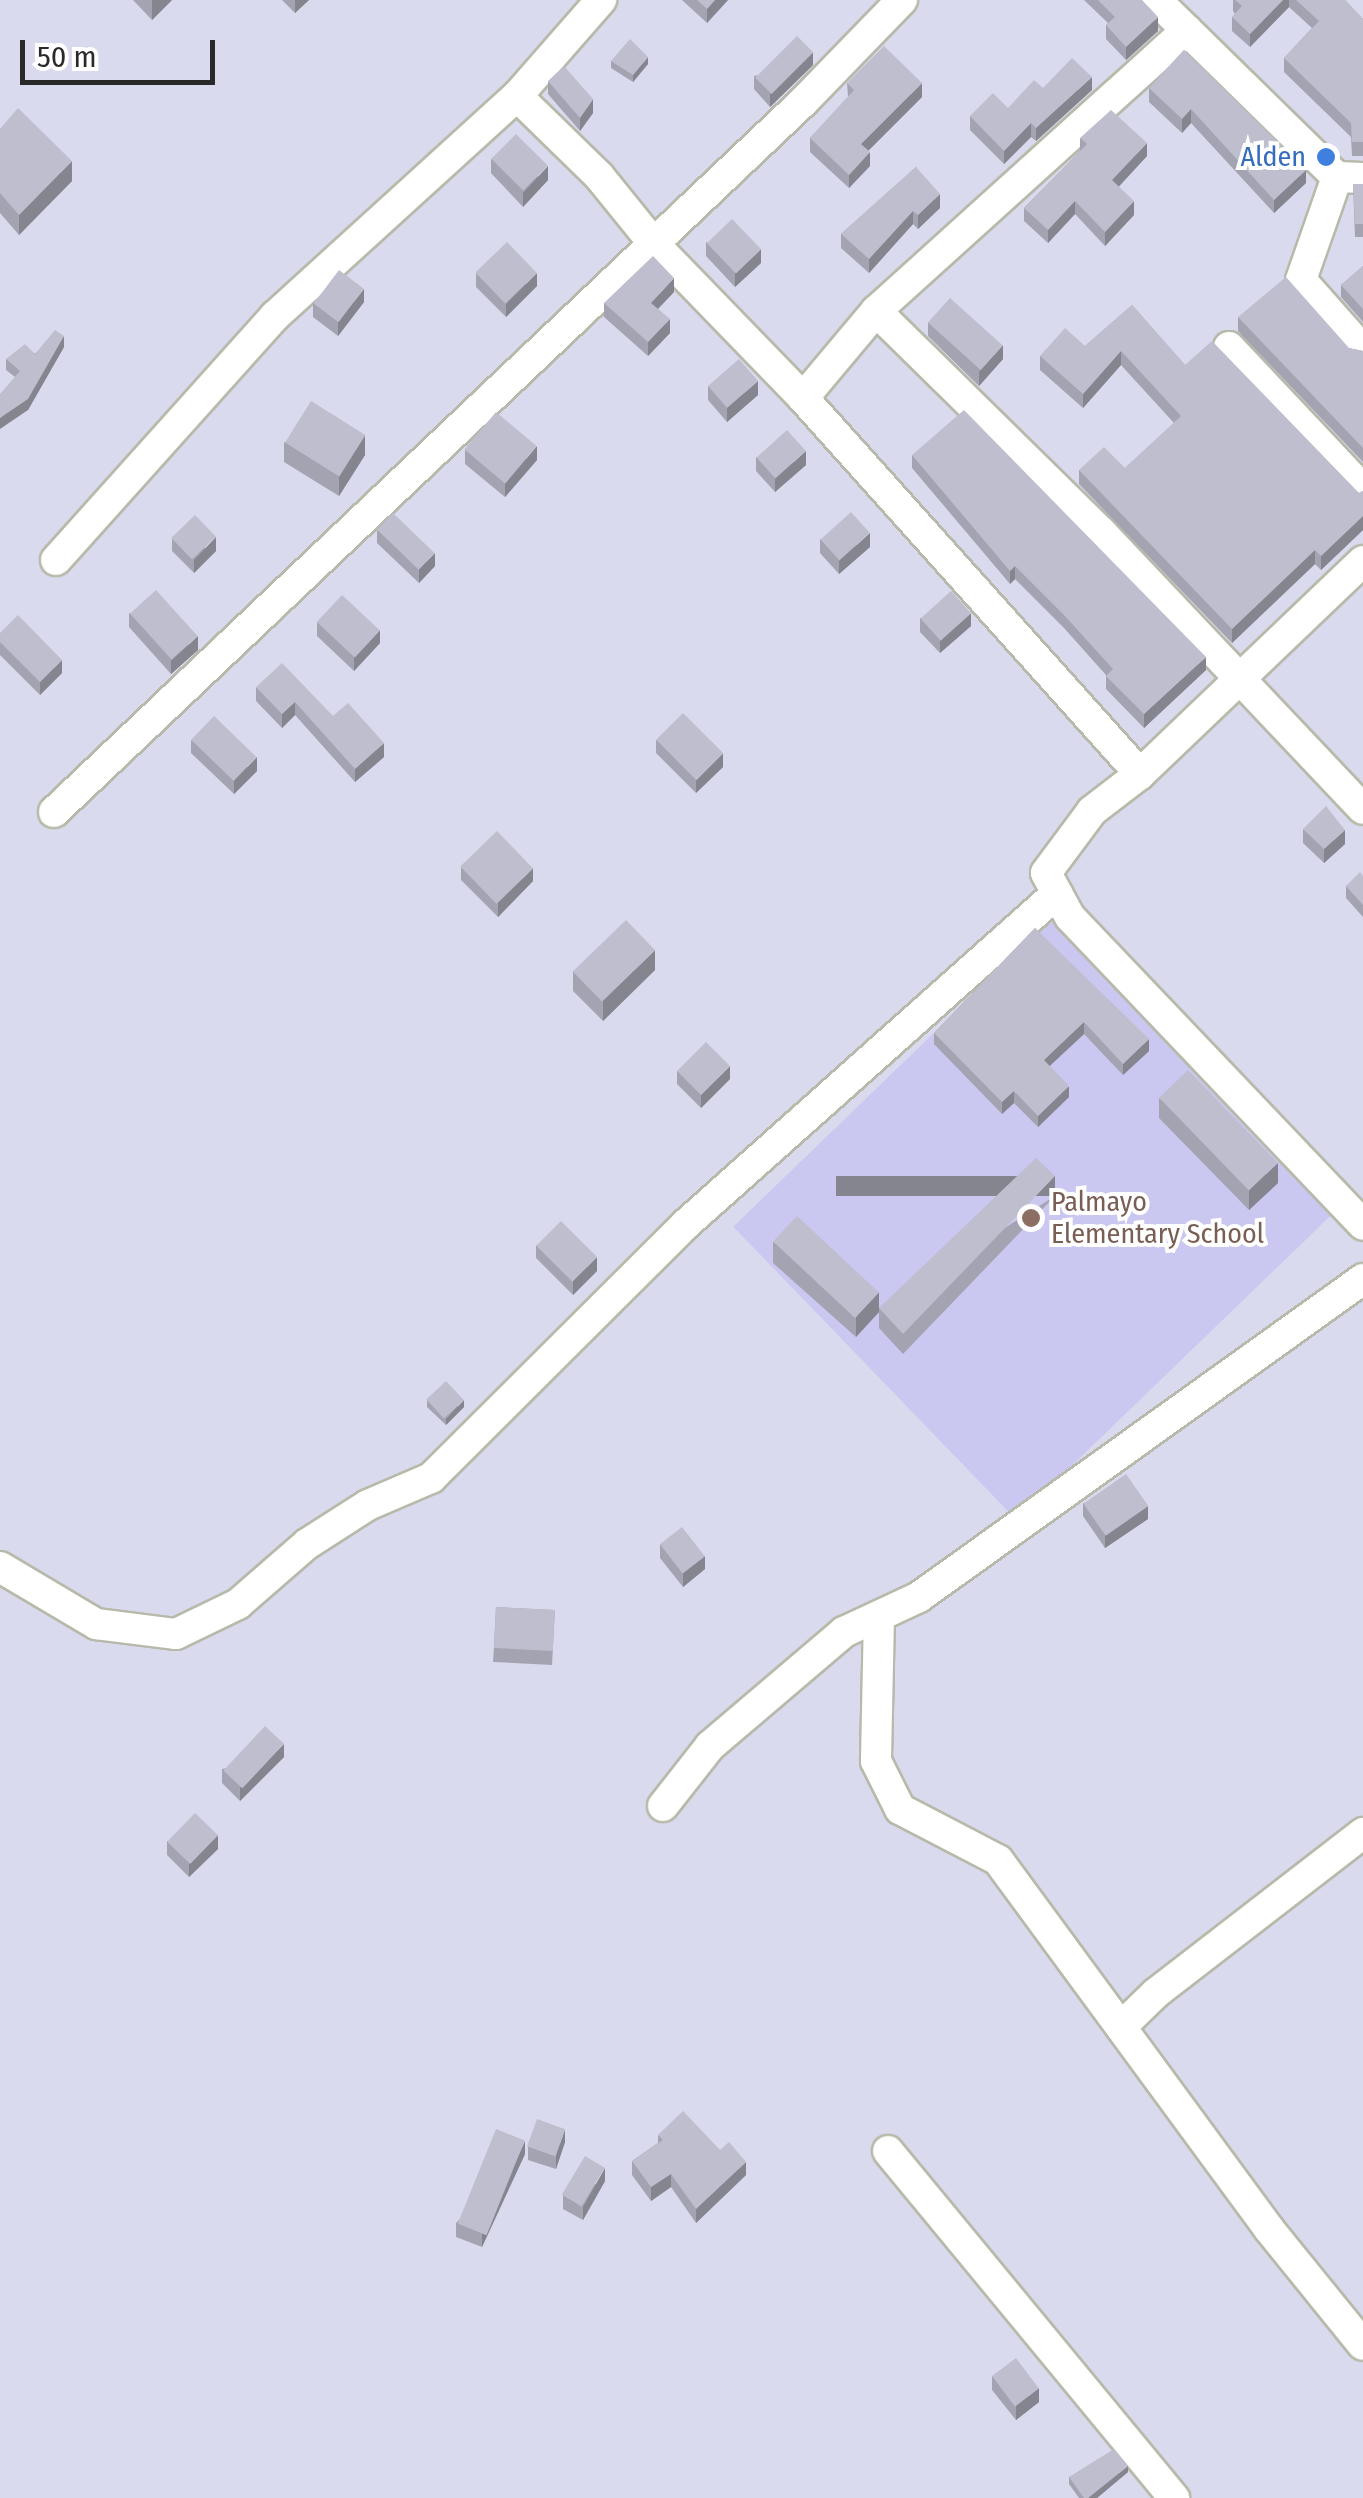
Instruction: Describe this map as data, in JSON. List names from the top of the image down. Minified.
{"places":["Alden","Palmayo Elementary School"],"scale_bar":"50 m"}
